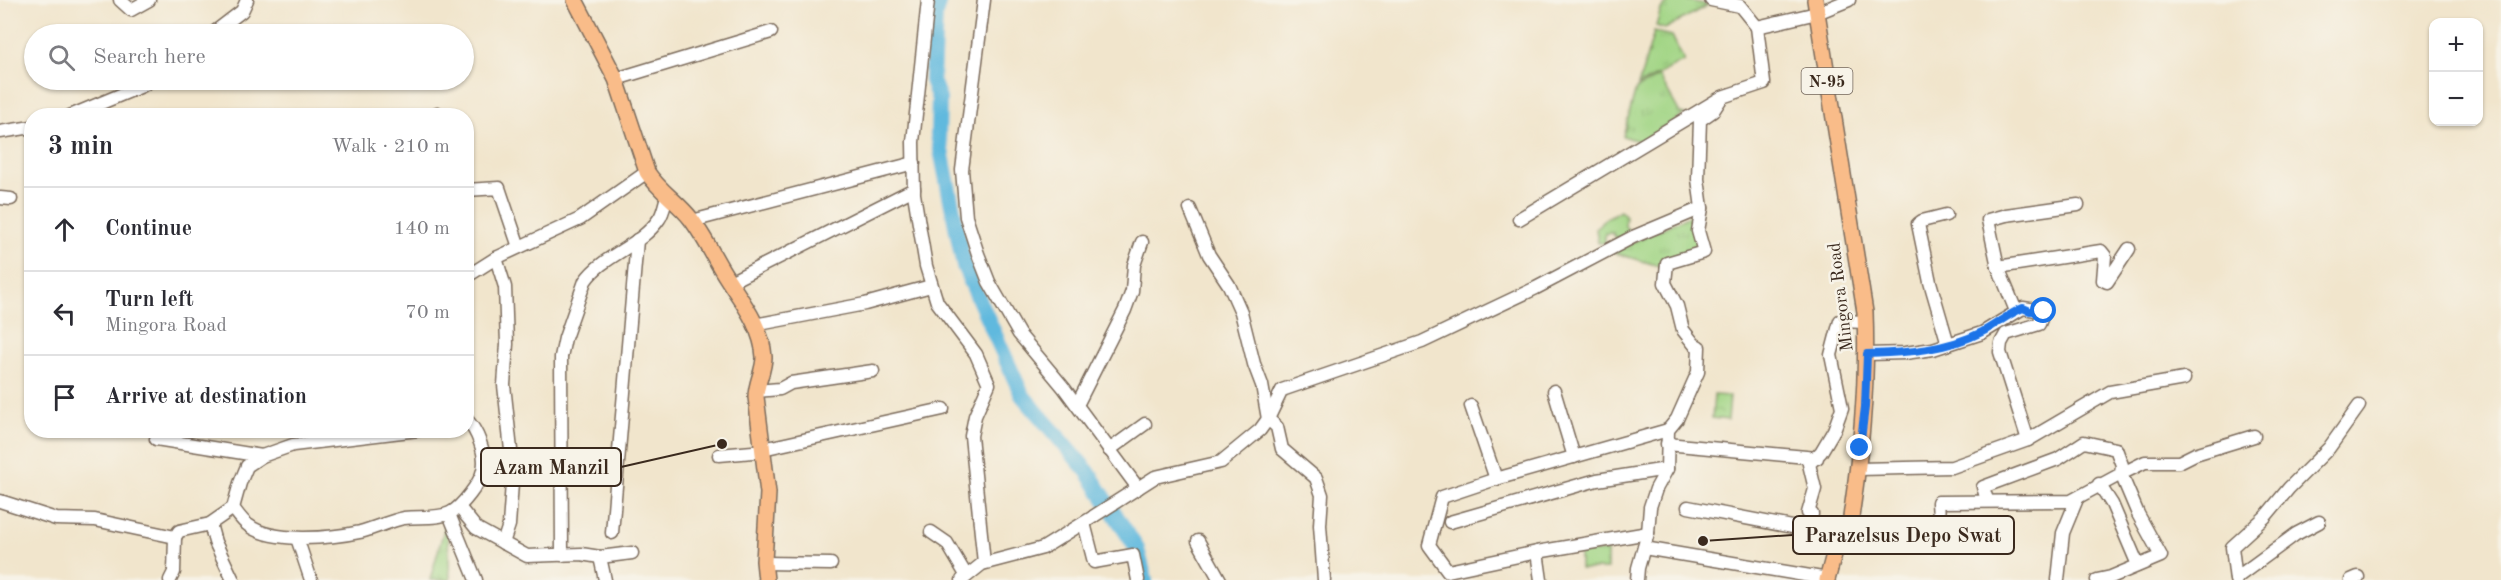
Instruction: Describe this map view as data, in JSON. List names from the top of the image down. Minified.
{"streets":{"main road":["N-95","Mingora Road"]},"places":["Azam Manzil","Parazelsus Depo Swat"],"page":{"map_buttons":["+","−"],"search":"Search here","heading":["3 min","Walk · 210 m"],"list":[["Continue","140 m"],["Turn left","Mingora Road","70 m"],"Arrive at destination"]}}
